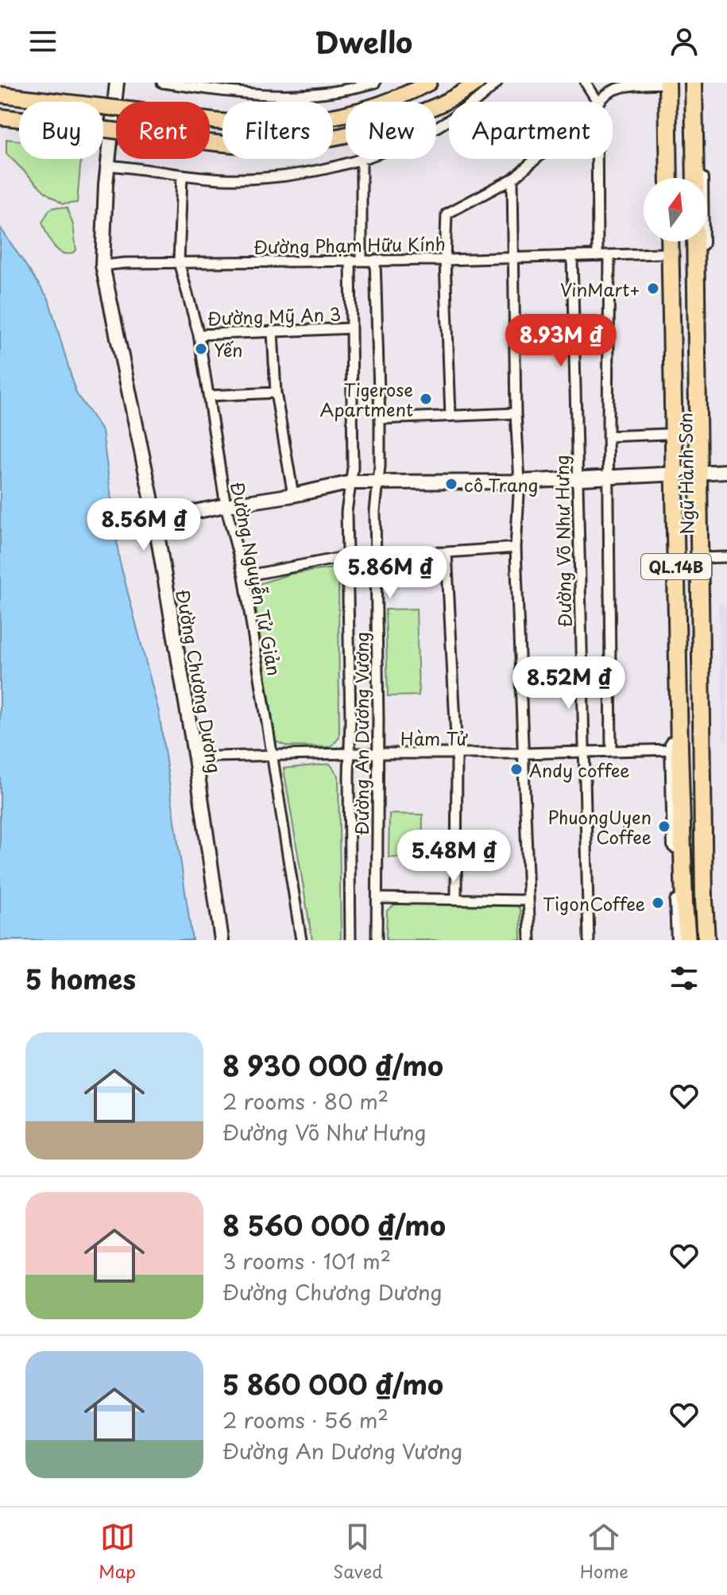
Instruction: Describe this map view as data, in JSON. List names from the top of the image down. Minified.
{"streets":{"highway":["Ngũ Hành Sơn","QL.14B"],"main road":["Đường Chương Dương"],"street":["Đường Phạm Hữu Kính","Đường Mỹ An 3","Đường Võ Như Hưng","Đường Nguyễn Tử Giản","Đường An Dương Vương","Hàm Tử"]},"crossings":[["Đường Phạm Hữu Kính","Ngũ Hành Sơn"],["Đường Phạm Hữu Kính","Đường Võ Như Hưng"],["Đường Phạm Hữu Kính","Đường Nguyễn Tử Giản"],["Đường Phạm Hữu Kính","Đường Chương Dương"],["Đường Phạm Hữu Kính","Đường An Dương Vương"],["Đường Mỹ An 3","Đường Nguyễn Tử Giản"],["Đường Mỹ An 3","Đường An Dương Vương"],["Ngũ Hành Sơn","Hàm Tử"],["Đường Võ Như Hưng","Hàm Tử"],["Đường Nguyễn Tử Giản","Hàm Tử"],["Đường Chương Dương","Hàm Tử"],["Đường An Dương Vương","Hàm Tử"]],"places":["VinMart+","Yến","Tigerose Apartment","cô Trang","Andy coffee","PhuongUyen Coffee","TigonCoffee"],"north":"top","page":{"header":"Dwello","chip":["Buy","Rent","Filters","New","Apartment"],"price":["8.93M ₫","8.56M ₫","5.86M ₫","8.52M ₫","5.48M ₫"],"heading":"5 homes","list":[{"name":"8 930 000 ₫/mo","note":"2 rooms · 80 m² · Đường Võ Như Hưng"},{"name":"8 560 000 ₫/mo","note":"3 rooms · 101 m² · Đường Chương Dương"},{"name":"5 860 000 ₫/mo","note":"2 rooms · 56 m² · Đường An Dương Vương"}],"tabs":["Map","Saved","Home"]}}
